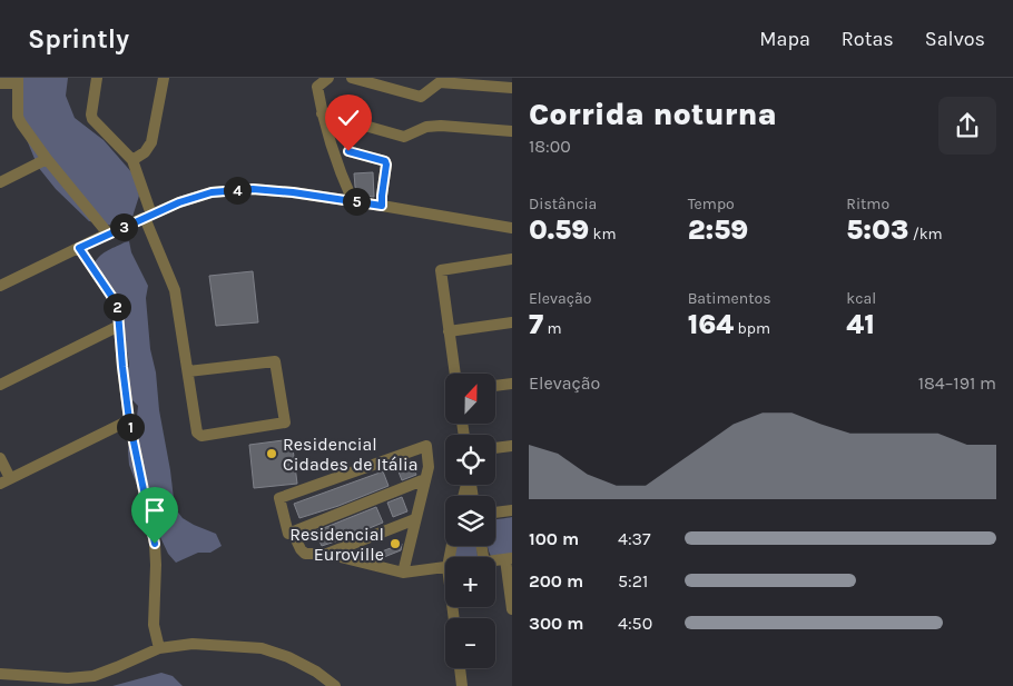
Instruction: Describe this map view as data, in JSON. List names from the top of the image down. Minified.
{"places":["Residencial Cidades de Itália","Residencial Euroville"],"north":"top","page":{"header":"Sprintly","nav":["Mapa","Rotas","Salvos"],"heading":["Corrida noturna","18:00"],"stats":[["Distância","0.59 km"],["Tempo","2:59"],["Ritmo","5:03 /km"],["Elevação","7 m"],["Batimentos","164 bpm"],["kcal","41"]],"pins":["4","5","3","2","1"],"chart":["Elevação","184–191 m"],"map_buttons":["+","−"],"list":[{"name":"100 m","note":"4:37"},{"name":"200 m","note":"5:21"},{"name":"300 m","note":"4:50"}]}}
